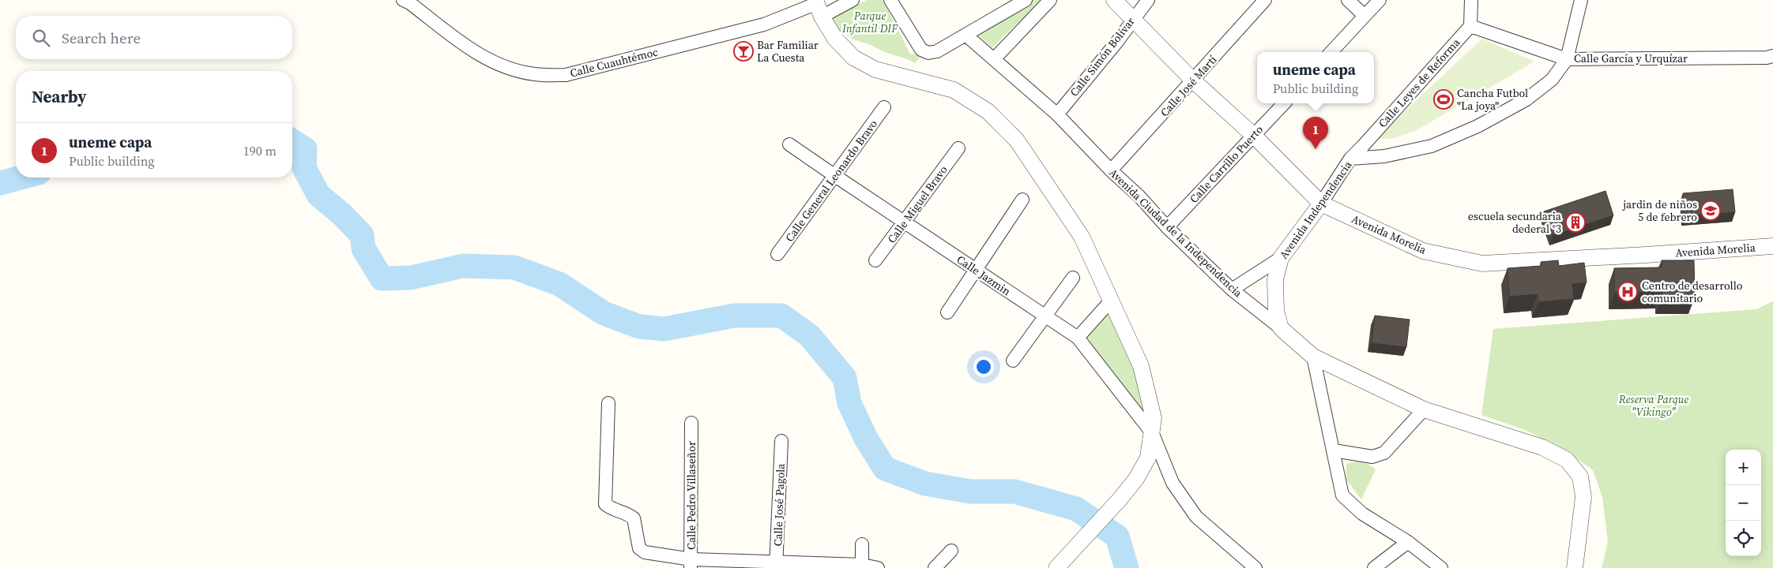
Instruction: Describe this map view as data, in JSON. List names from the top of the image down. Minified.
{"streets":{"street":["Calle Simón Bolívar","Calle García y Urquízar","Calle Cuauhtémoc","Calle Leyes de Reforma","Calle José Martí","Calle Carrillo Puerto","Calle General Leonardo Bravo","Calle Miguel Bravo","Avenida Independencia","Avenida Ciudad de la Independencia","Avenida Morelia","Calle Jazmin","Calle Pedro Villaseñor","Calle José Pagola"]},"crossings":[["Calle Simón Bolívar","Avenida Ciudad de la Independencia"],["Calle Simón Bolívar","Avenida Morelia"],["Calle García y Urquízar","Calle Leyes de Reforma"],["Calle García y Urquízar","Avenida Independencia"],["Calle Leyes de Reforma","Avenida Independencia"],["Calle José Martí","Avenida Ciudad de la Independencia"],["Calle José Martí","Avenida Morelia"],["Calle Carrillo Puerto","Avenida Ciudad de la Independencia"],["Calle Carrillo Puerto","Avenida Morelia"],["Calle General Leonardo Bravo","Calle Jazmin"],["Calle Miguel Bravo","Calle Jazmin"],["Avenida Independencia","Avenida Ciudad de la Independencia"],["Avenida Independencia","Avenida Morelia"]],"parks":["Parque Infantil DIF","Reserva Parque \"Vikingo\""],"places":{"bar":["Bar Familiar La Cuesta"],"sports":["Cancha Futbol \"La joya\""],"school or university":["jardin de niños 5 de febrero"],"building":["escuela secundaria dederal °3"],"hospital":["Centro de desarrollo comunitario"]},"page":{"search":"Search here","popup":["uneme capa","Public building"],"heading":"Nearby","pins":"1","list":[{"mark":"1","name":"uneme capa","note":"Public building","value":"190 m"}],"map_buttons":["+","−"]}}
